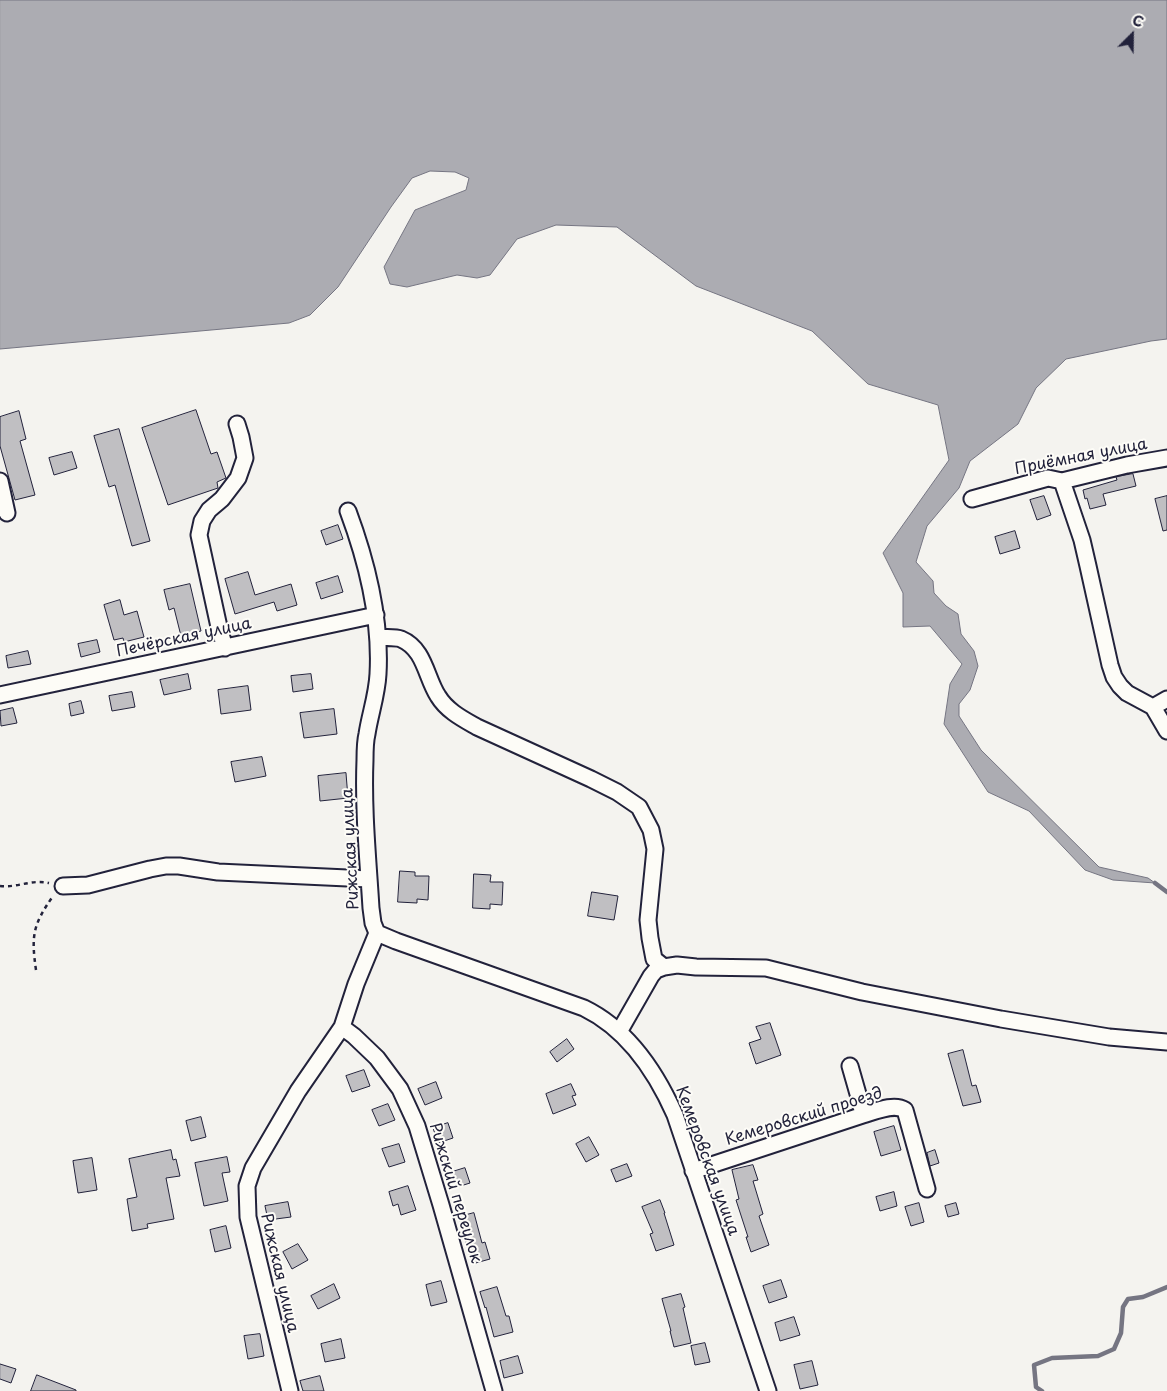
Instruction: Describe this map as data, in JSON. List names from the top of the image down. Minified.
{"streets":{"street":["Приёмная улица","Печёрская улица","Рижская улица","Кемеровский проезд","Кемеровская улица","Рижский переулок"]},"crossings":[["Печёрская улица","Рижская улица"],["Рижская улица","Кемеровская улица"],["Рижская улица","Рижский переулок"],["Кемеровский проезд","Кемеровская улица"]],"north":"top right"}
